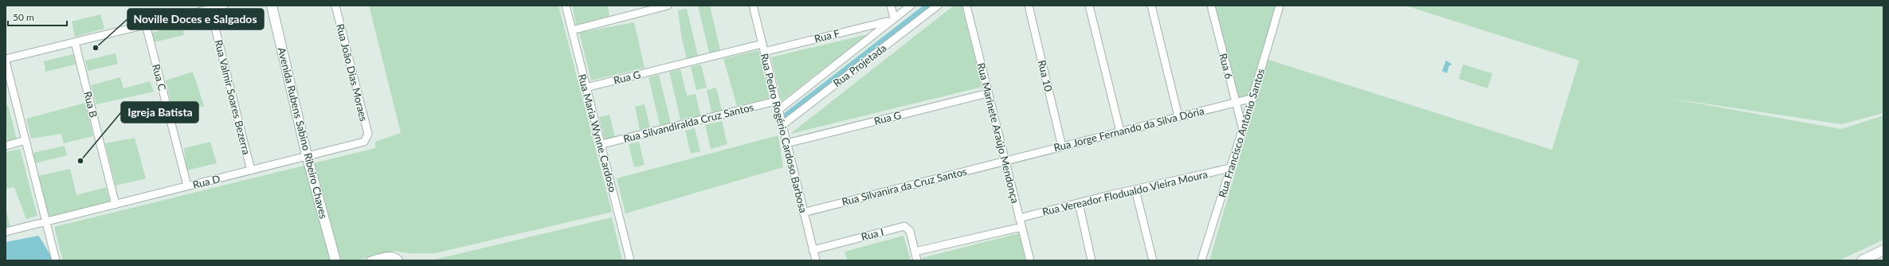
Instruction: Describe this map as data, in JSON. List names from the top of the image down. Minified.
{"streets":{"street":["Rua F","Rua Projetada","Rua 6","Rua João Dias Moraes","Rua 10","Rua C","Rua G","Rua Valmir Soares Bezerra","Rua B","Rua Silvandiralda Cruz Santos","Rua Jorge Fernando da Silva Dória","Avenida Rubens Sabino Ribeiro Chaves","Rua Maria Wynne Cardoso","Rua Pedro Rogério Cardoso Barbosa","Rua Marinete Araújo Mendonça","Rua Francisco Antônio Santos","Rua D","Rua Silvanira da Cruz Santos","Rua Vereador Flodualdo Vieira Moura","Rua I"]},"crossings":[["Rua F","Rua Projetada"],["Rua F","Rua Pedro Rogério Cardoso Barbosa"],["Rua Projetada","Rua Pedro Rogério Cardoso Barbosa"],["Rua 6","Rua Jorge Fernando da Silva Dória"],["Rua 6","Rua Francisco Antônio Santos"],["Rua João Dias Moraes","Rua D"],["Rua 10","Rua Jorge Fernando da Silva Dória"],["Rua C","Rua D"],["Rua G","Rua Maria Wynne Cardoso"],["Rua G","Rua Pedro Rogério Cardoso Barbosa"],["Rua G","Rua Marinete Araújo Mendonça"],["Rua Valmir Soares Bezerra","Rua D"],["Rua B","Rua D"],["Rua Silvandiralda Cruz Santos","Rua Maria Wynne Cardoso"],["Rua Silvandiralda Cruz Santos","Rua Pedro Rogério Cardoso Barbosa"],["Rua Jorge Fernando da Silva Dória","Rua Marinete Araújo Mendonça"],["Rua Jorge Fernando da Silva Dória","Rua Francisco Antônio Santos"],["Rua Jorge Fernando da Silva Dória","Rua Silvanira da Cruz Santos"],["Avenida Rubens Sabino Ribeiro Chaves","Rua D"],["Rua Pedro Rogério Cardoso Barbosa","Rua Silvanira da Cruz Santos"],["Rua Pedro Rogério Cardoso Barbosa","Rua I"],["Rua Marinete Araújo Mendonça","Rua Silvanira da Cruz Santos"],["Rua Marinete Araújo Mendonça","Rua Vereador Flodualdo Vieira Moura"],["Rua Francisco Antônio Santos","Rua Vereador Flodualdo Vieira Moura"]],"places":["Noville Doces e Salgados","Igreja Batista"],"scale_bar":"50 m"}
